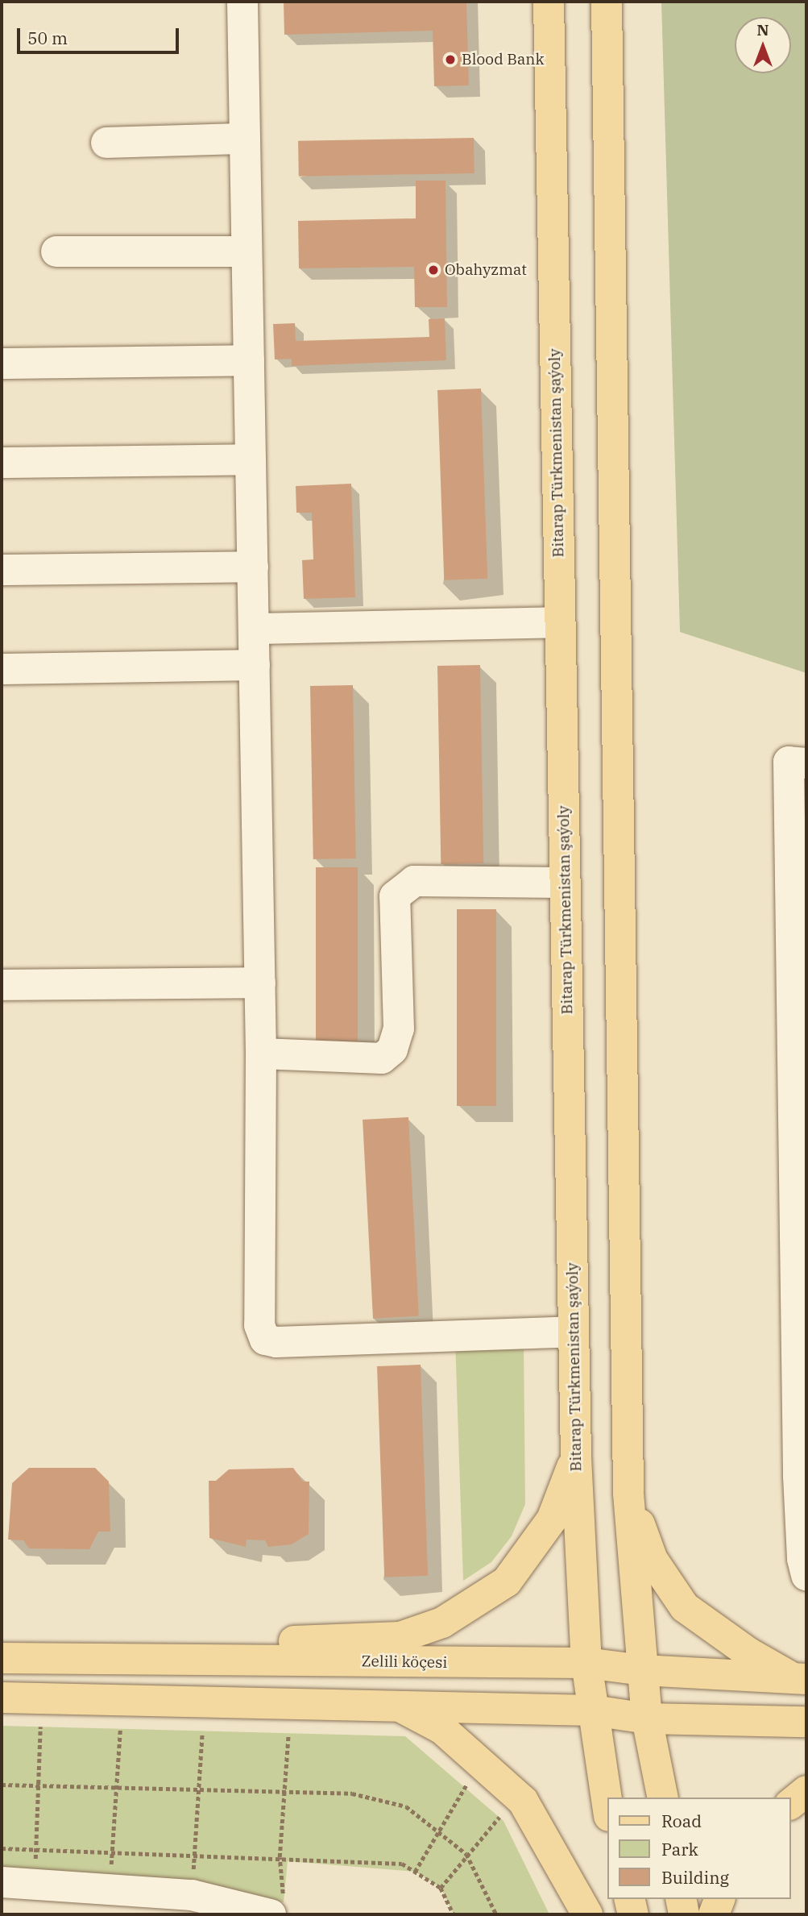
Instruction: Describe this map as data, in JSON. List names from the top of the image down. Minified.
{"streets":{"main road":["Bitarap Türkmenistan şaýoly","Zelili köçesi"]},"crossings":[["Bitarap Türkmenistan şaýoly","Zelili köçesi"]],"places":["Blood Bank","Obahyzmat"],"legend":["Road","Park","Building"],"scale_bar":"50 m","north":"top"}
